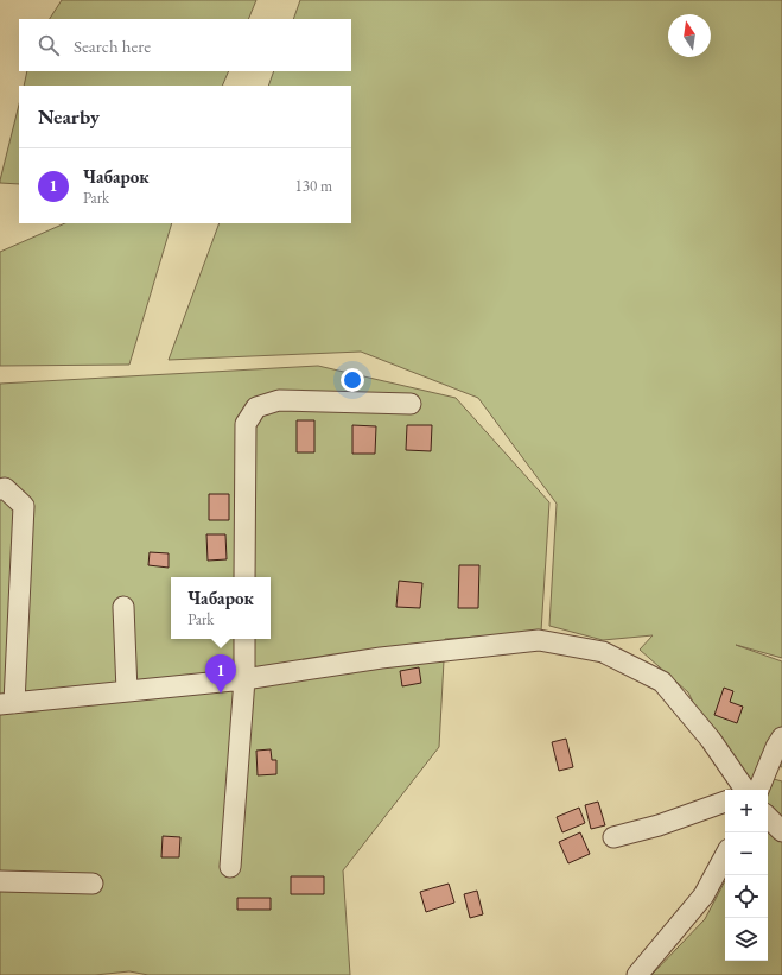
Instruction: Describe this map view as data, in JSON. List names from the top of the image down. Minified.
{"north":"top","page":{"search":"Search here","heading":"Nearby","list":[{"mark":"1","name":"Чабарок","note":"Park","value":"130 m"}],"popup":["Чабарок","Park"],"pins":"1","map_buttons":["+","−"]}}
